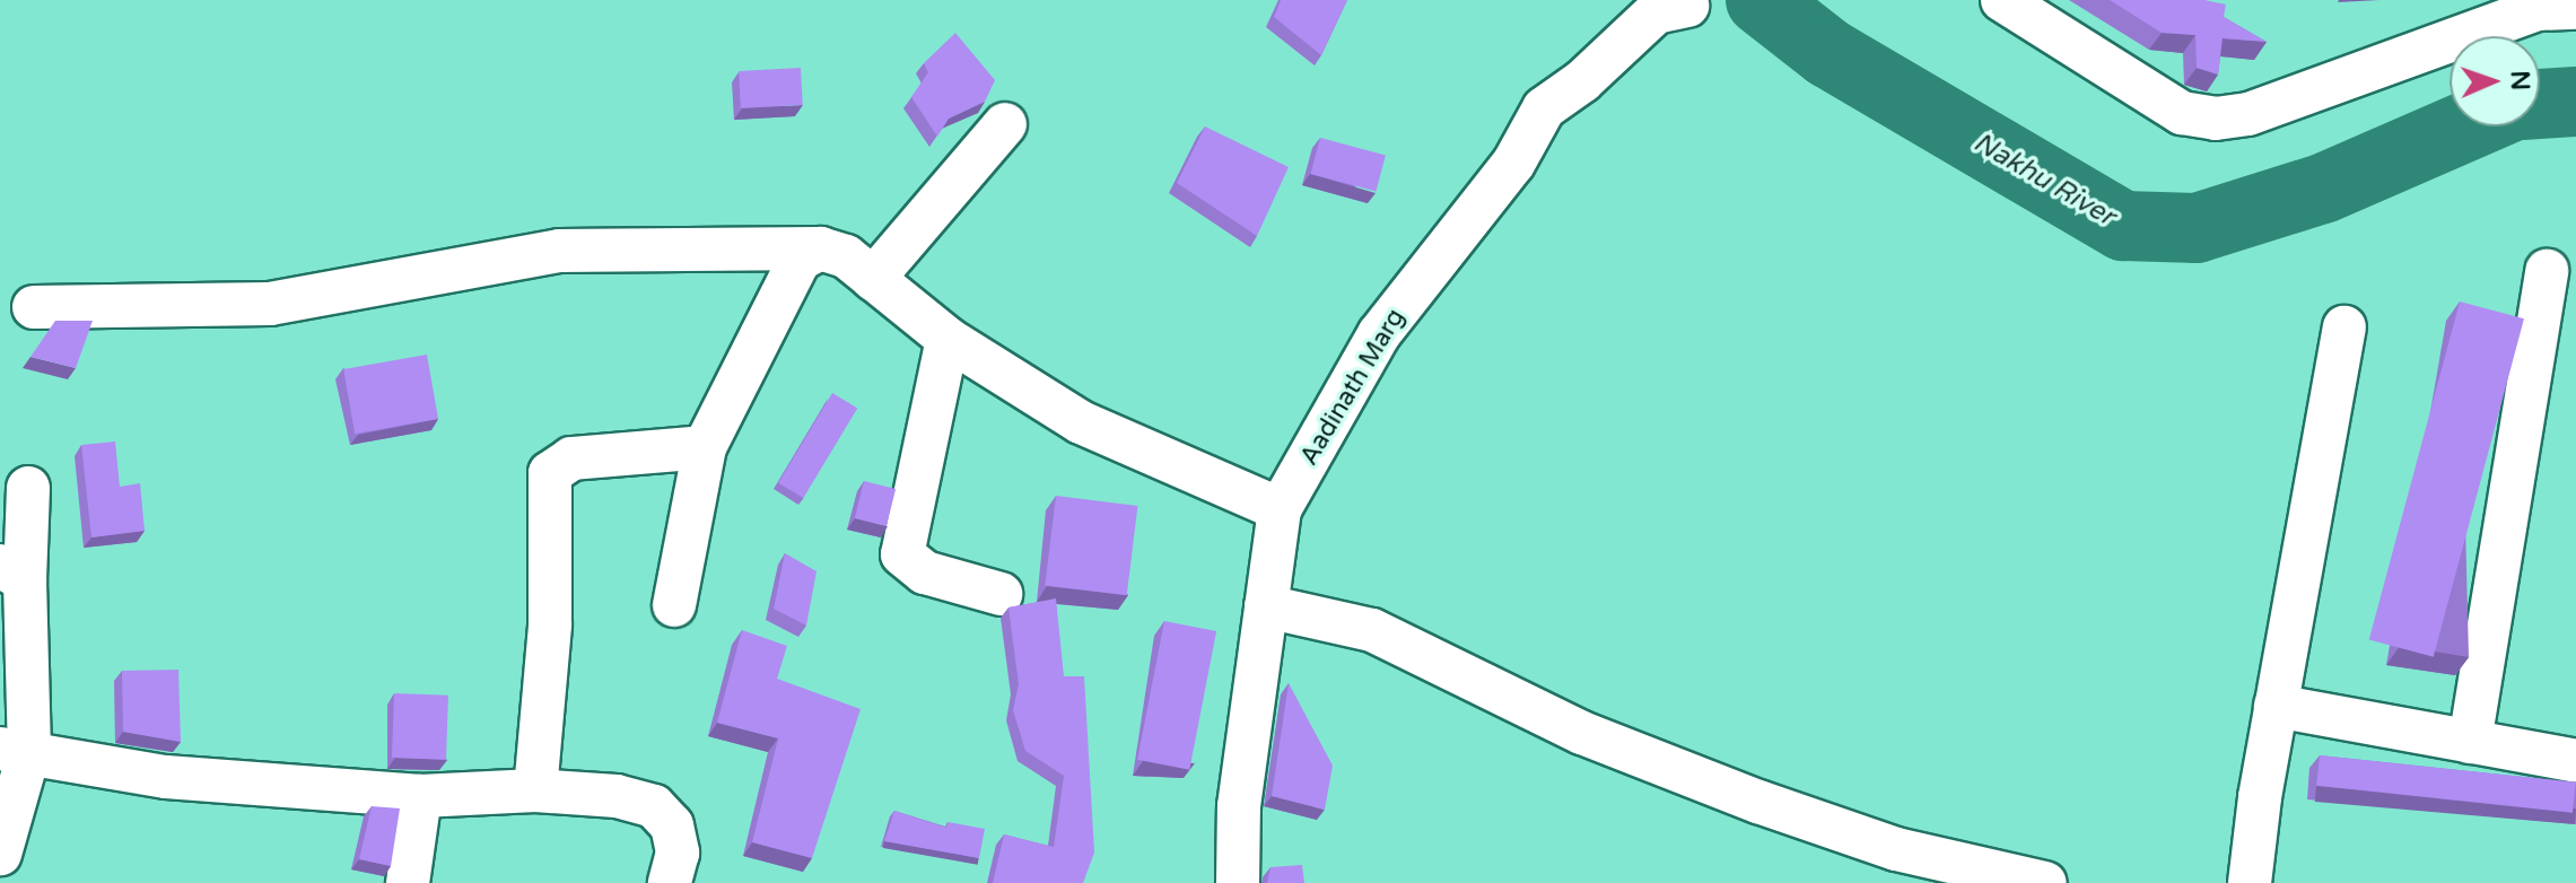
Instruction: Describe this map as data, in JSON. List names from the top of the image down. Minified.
{"streets":{"street":["Aadinath Marg"]},"water":["Nakhu River"],"north":"right"}
